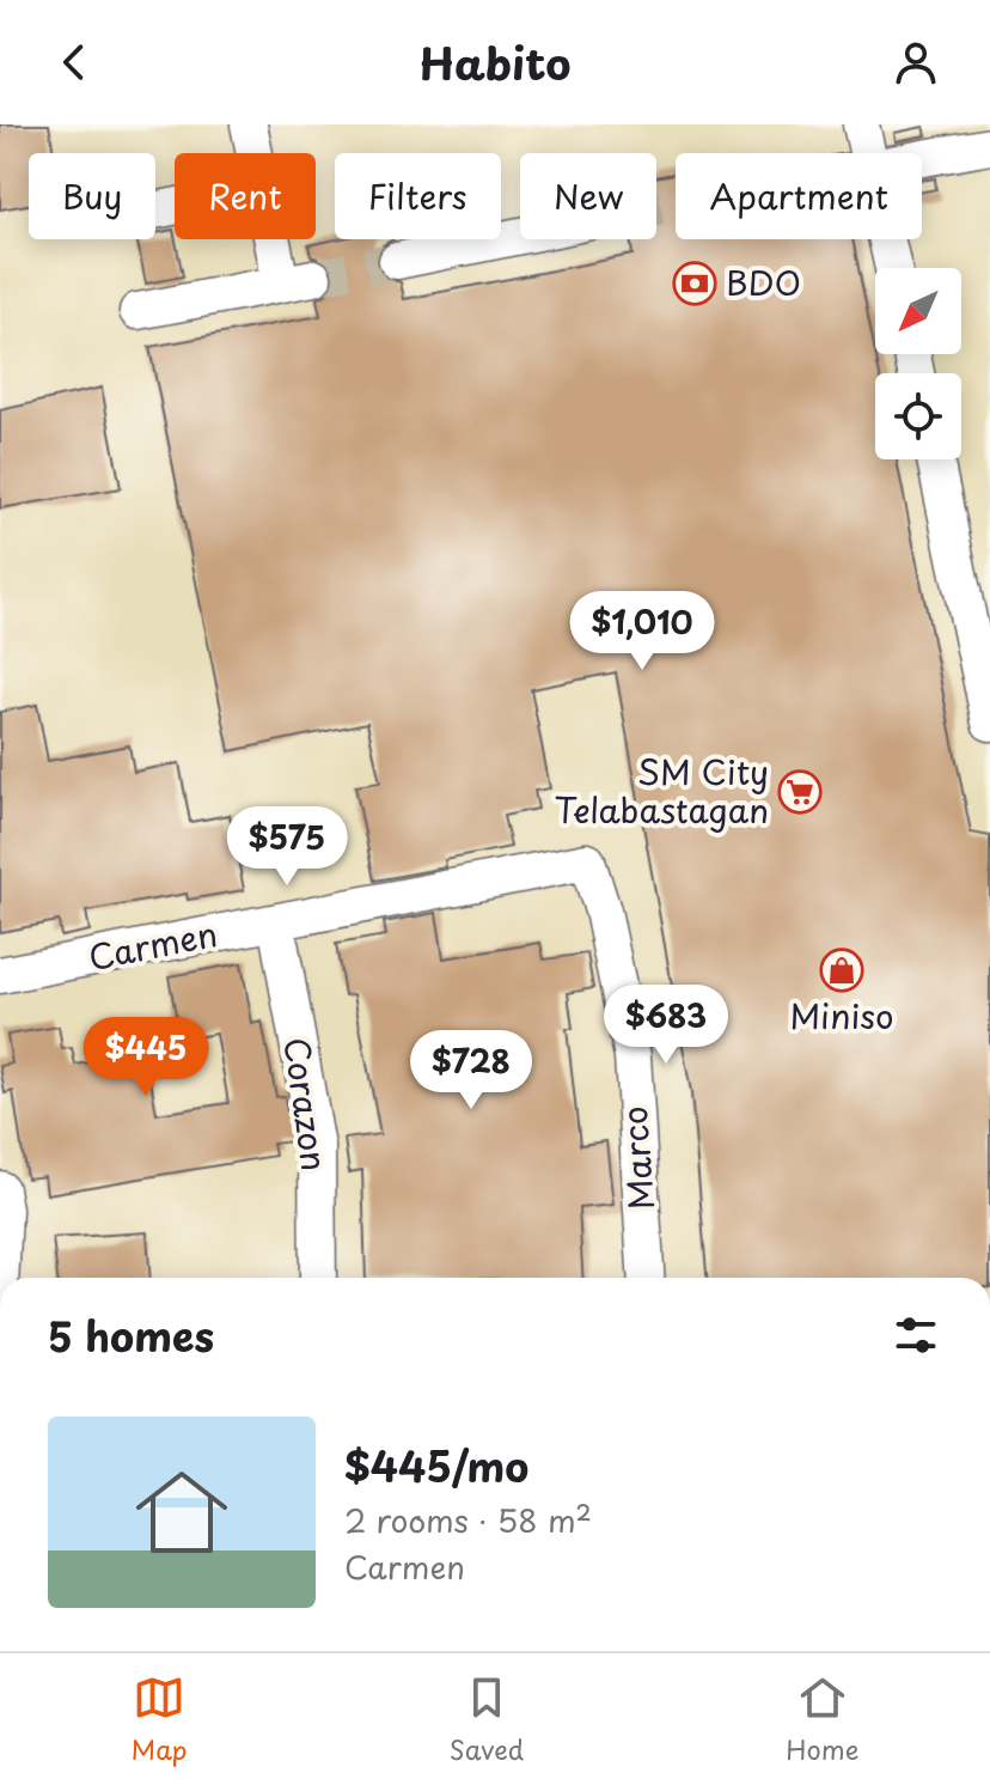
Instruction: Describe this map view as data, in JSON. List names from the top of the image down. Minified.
{"streets":{"street":["Carmen","Corazon","Marco"]},"crossings":[["Carmen","Corazon"],["Carmen","Marco"]],"places":{"bank":["BDO"],"supermarket":["SM City Telabastagan"],"shop":["Miniso"]},"north":"bottom left","page":{"header":"Habito","chip":["Buy","Rent","Filters","New","Apartment"],"price":["$1,010","$575","$683","$445","$728"],"heading":"5 homes","list":[{"name":"$445/mo","note":"2 rooms · 58 m² · Carmen"}],"tabs":["Map","Saved","Home"]}}
